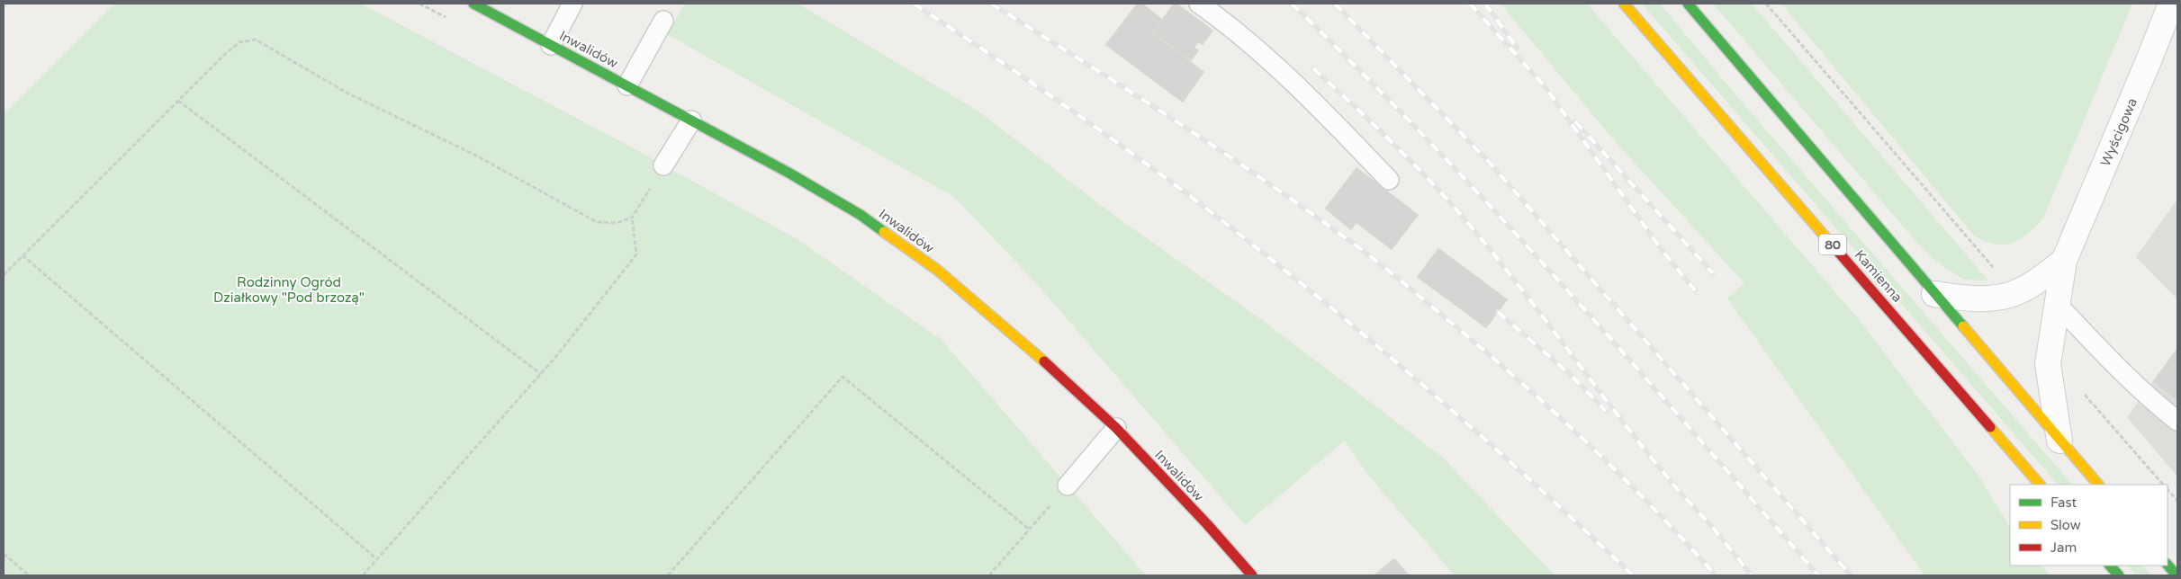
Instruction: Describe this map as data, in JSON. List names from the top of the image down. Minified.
{"streets":{"main road":["Inwalidów","80","Kamienna"],"street":["Wyścigowa"]},"parks":["Rodzinny Ogród Działkowy \"Pod brzozą\""],"legend":["Fast","Slow","Jam"]}
